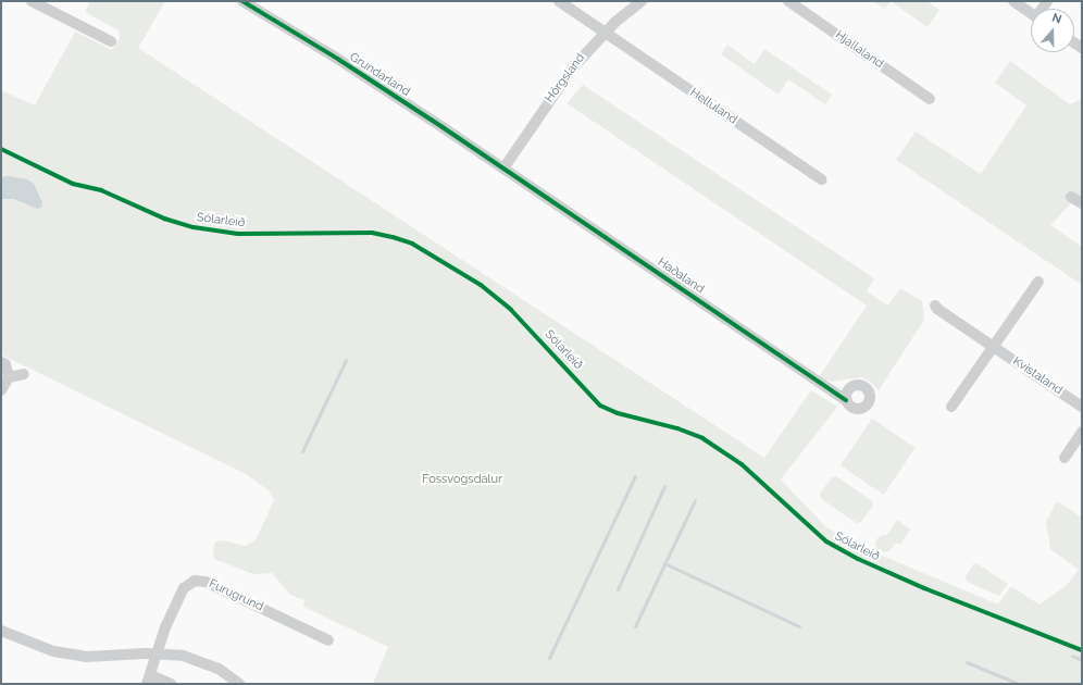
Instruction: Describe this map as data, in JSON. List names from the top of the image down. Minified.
{"streets":{"street":["Hjallaland","Grundarland","Hörgsland","Helluland","Haðaland","Kvistaland","Furugrund"],"cycle path":["Sólarleið"]},"crossings":[["Grundarland","Hörgsland"],["Grundarland","Haðaland"],["Hörgsland","Helluland"],["Hörgsland","Haðaland"]],"parks":["Fossvogsdalur"],"north":"top"}
